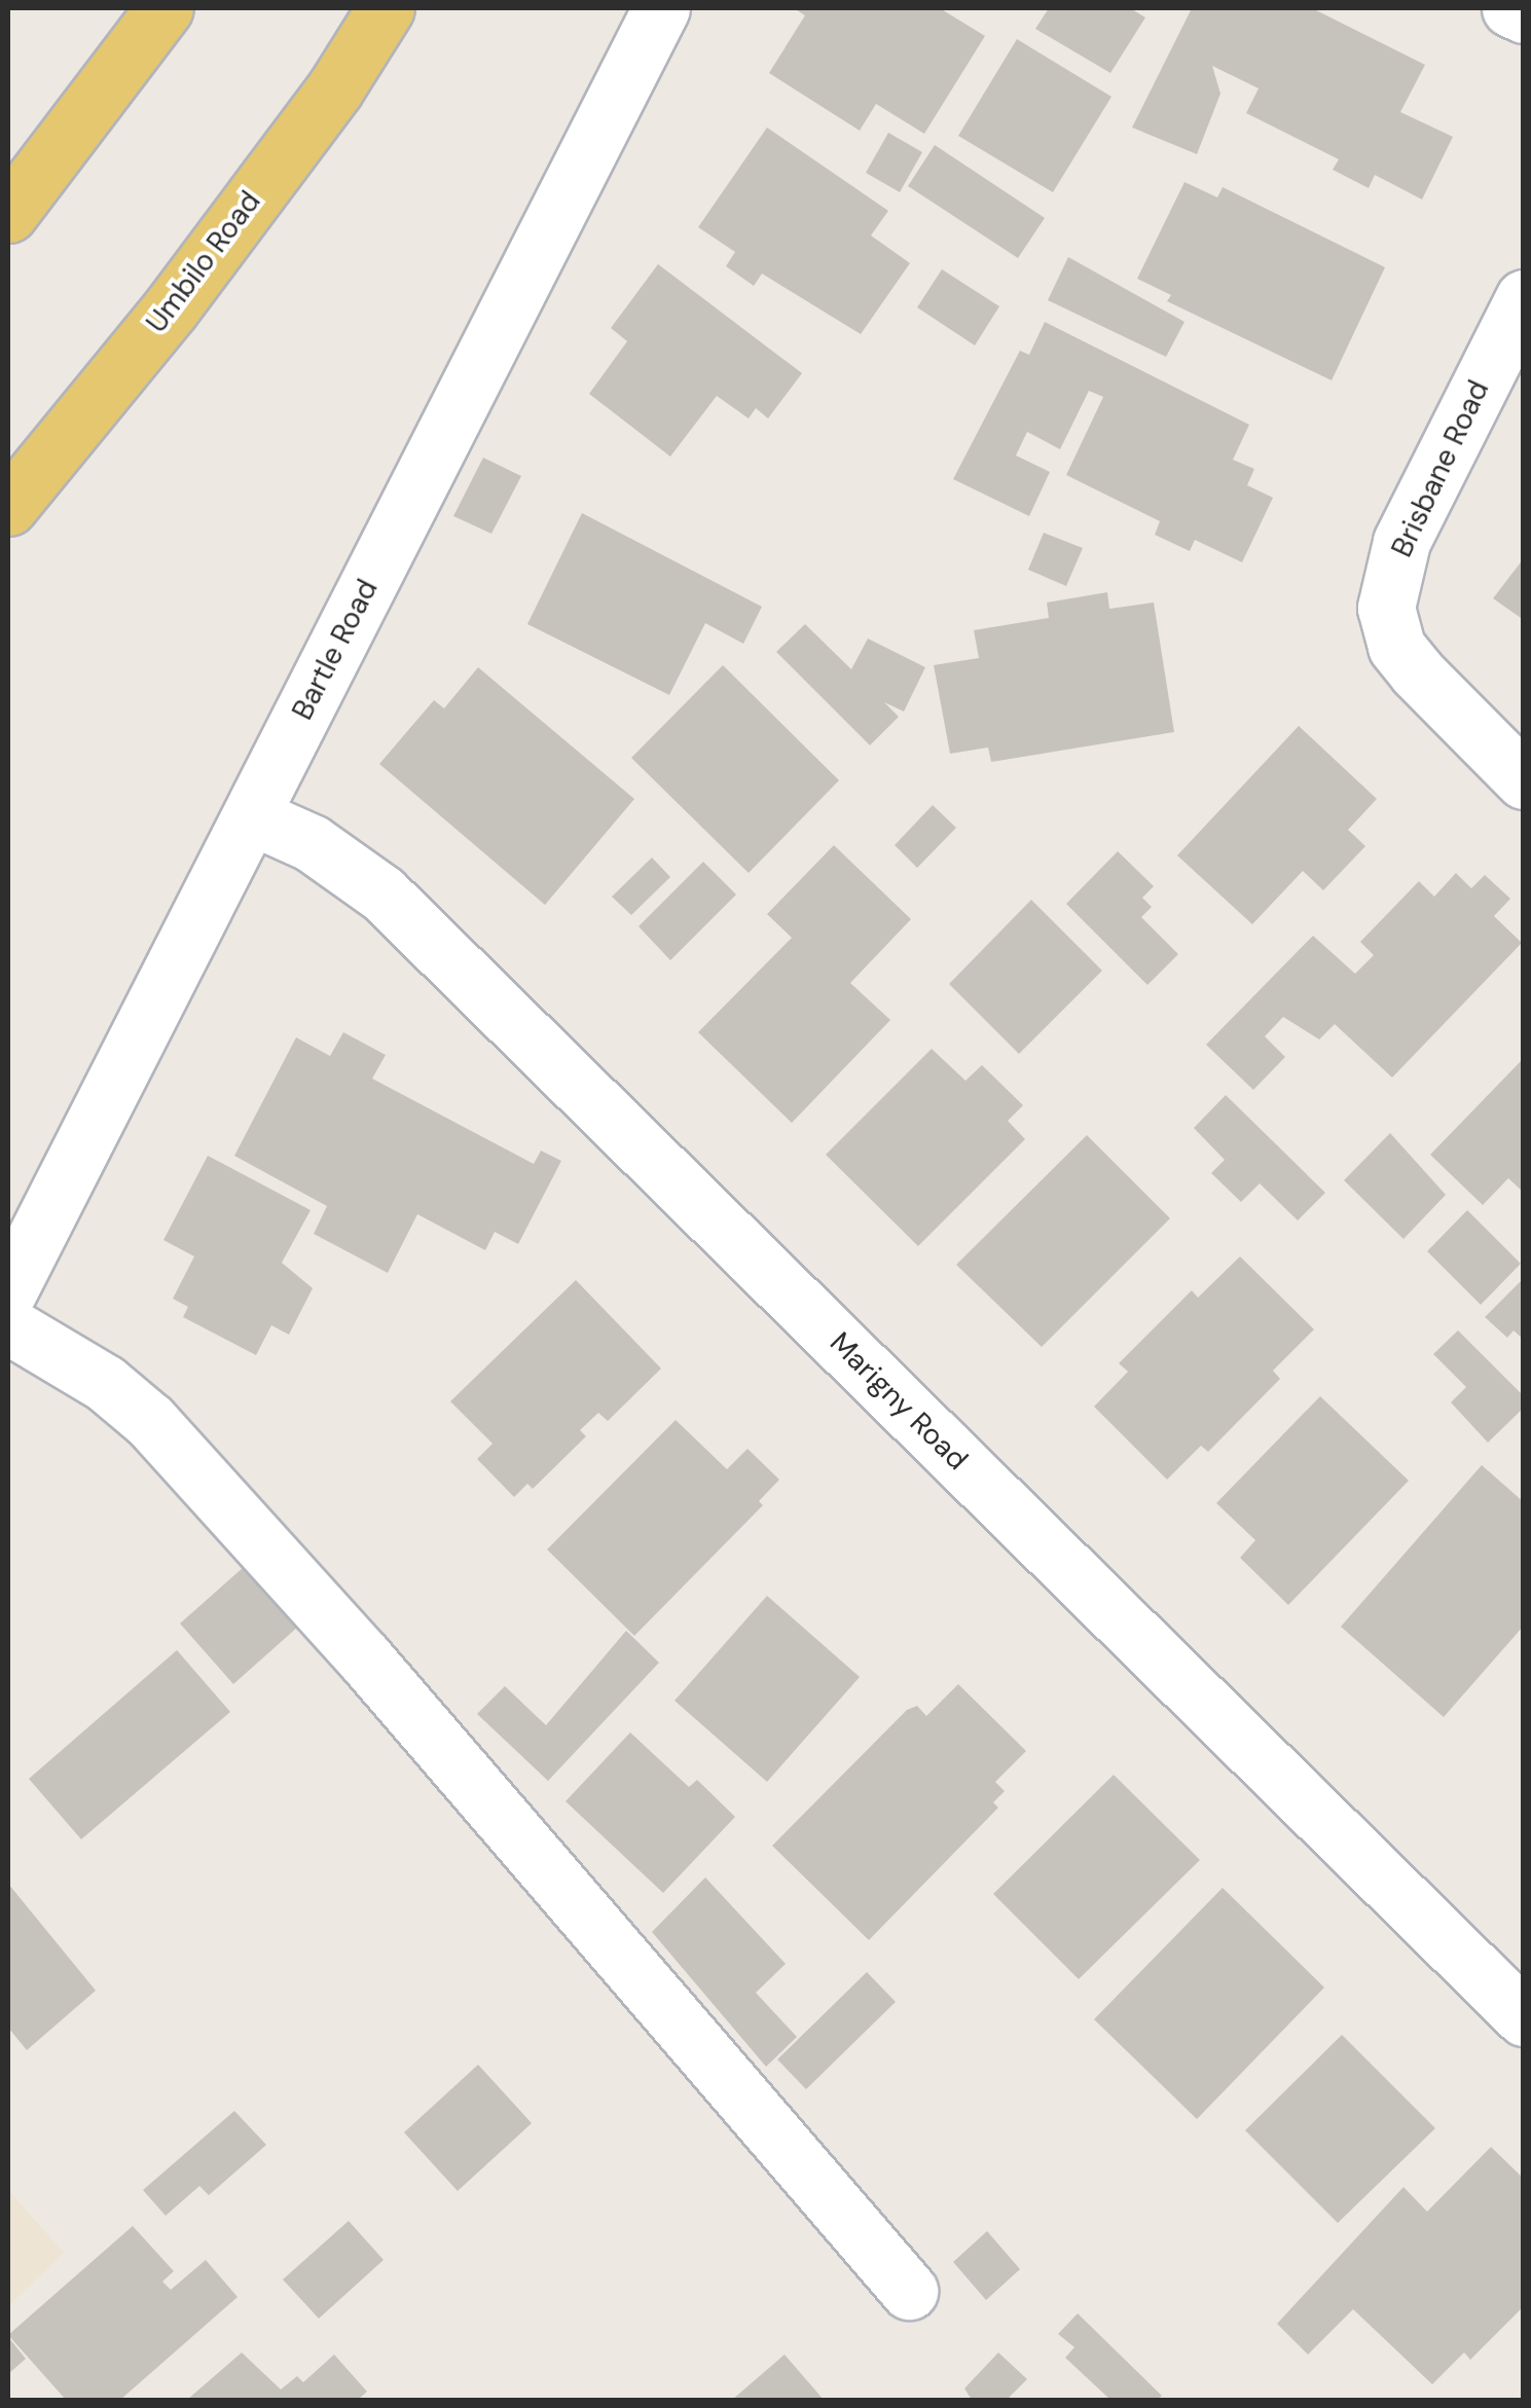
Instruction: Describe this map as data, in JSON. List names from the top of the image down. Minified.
{"streets":{"main road":["Umbilo Road"],"street":["Brisbane Road","Bartle Road","Marigny Road"]},"crossings":[["Bartle Road","Marigny Road"]]}
